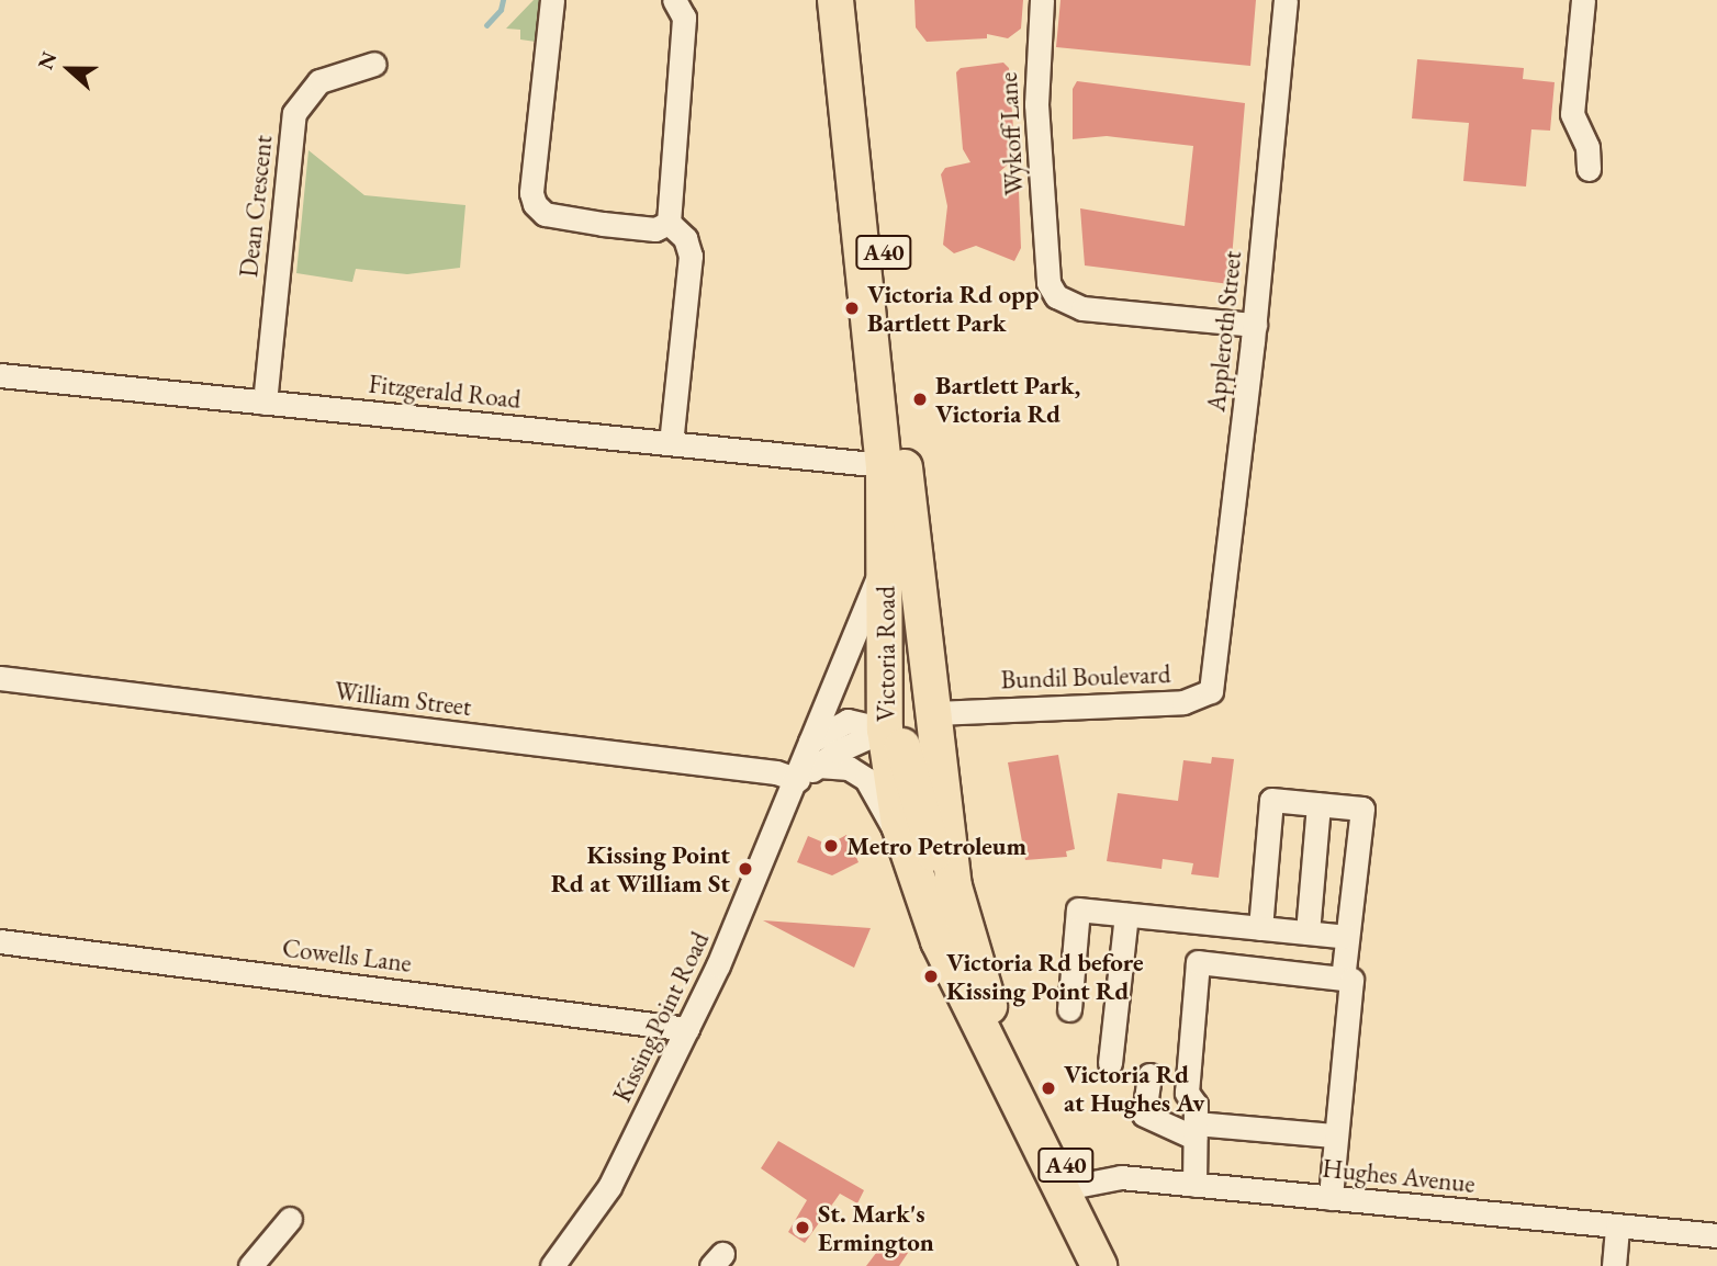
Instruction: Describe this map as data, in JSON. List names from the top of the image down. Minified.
{"streets":{"highway":["A40","Victoria Road"],"street":["Wykoff Lane","Dean Crescent","Appleroth Street","Fitzgerald Road","Bundil Boulevard","William Street","Cowells Lane","Kissing Point Road","Hughes Avenue"]},"crossings":[["Wykoff Lane","Appleroth Street"],["Dean Crescent","Fitzgerald Road"],["Appleroth Street","Bundil Boulevard"],["Fitzgerald Road","Victoria Road"],["Victoria Road","Bundil Boulevard"],["Victoria Road","Kissing Point Road"],["Victoria Road","Hughes Avenue"],["William Street","Kissing Point Road"],["Cowells Lane","Kissing Point Road"]],"places":["Victoria Rd opp Bartlett Park","Bartlett Park, Victoria Rd","Metro Petroleum","Kissing Point Rd at William St","Victoria Rd before Kissing Point Rd","Victoria Rd at Hughes Av","St. Mark's Ermington"],"north":"left"}
